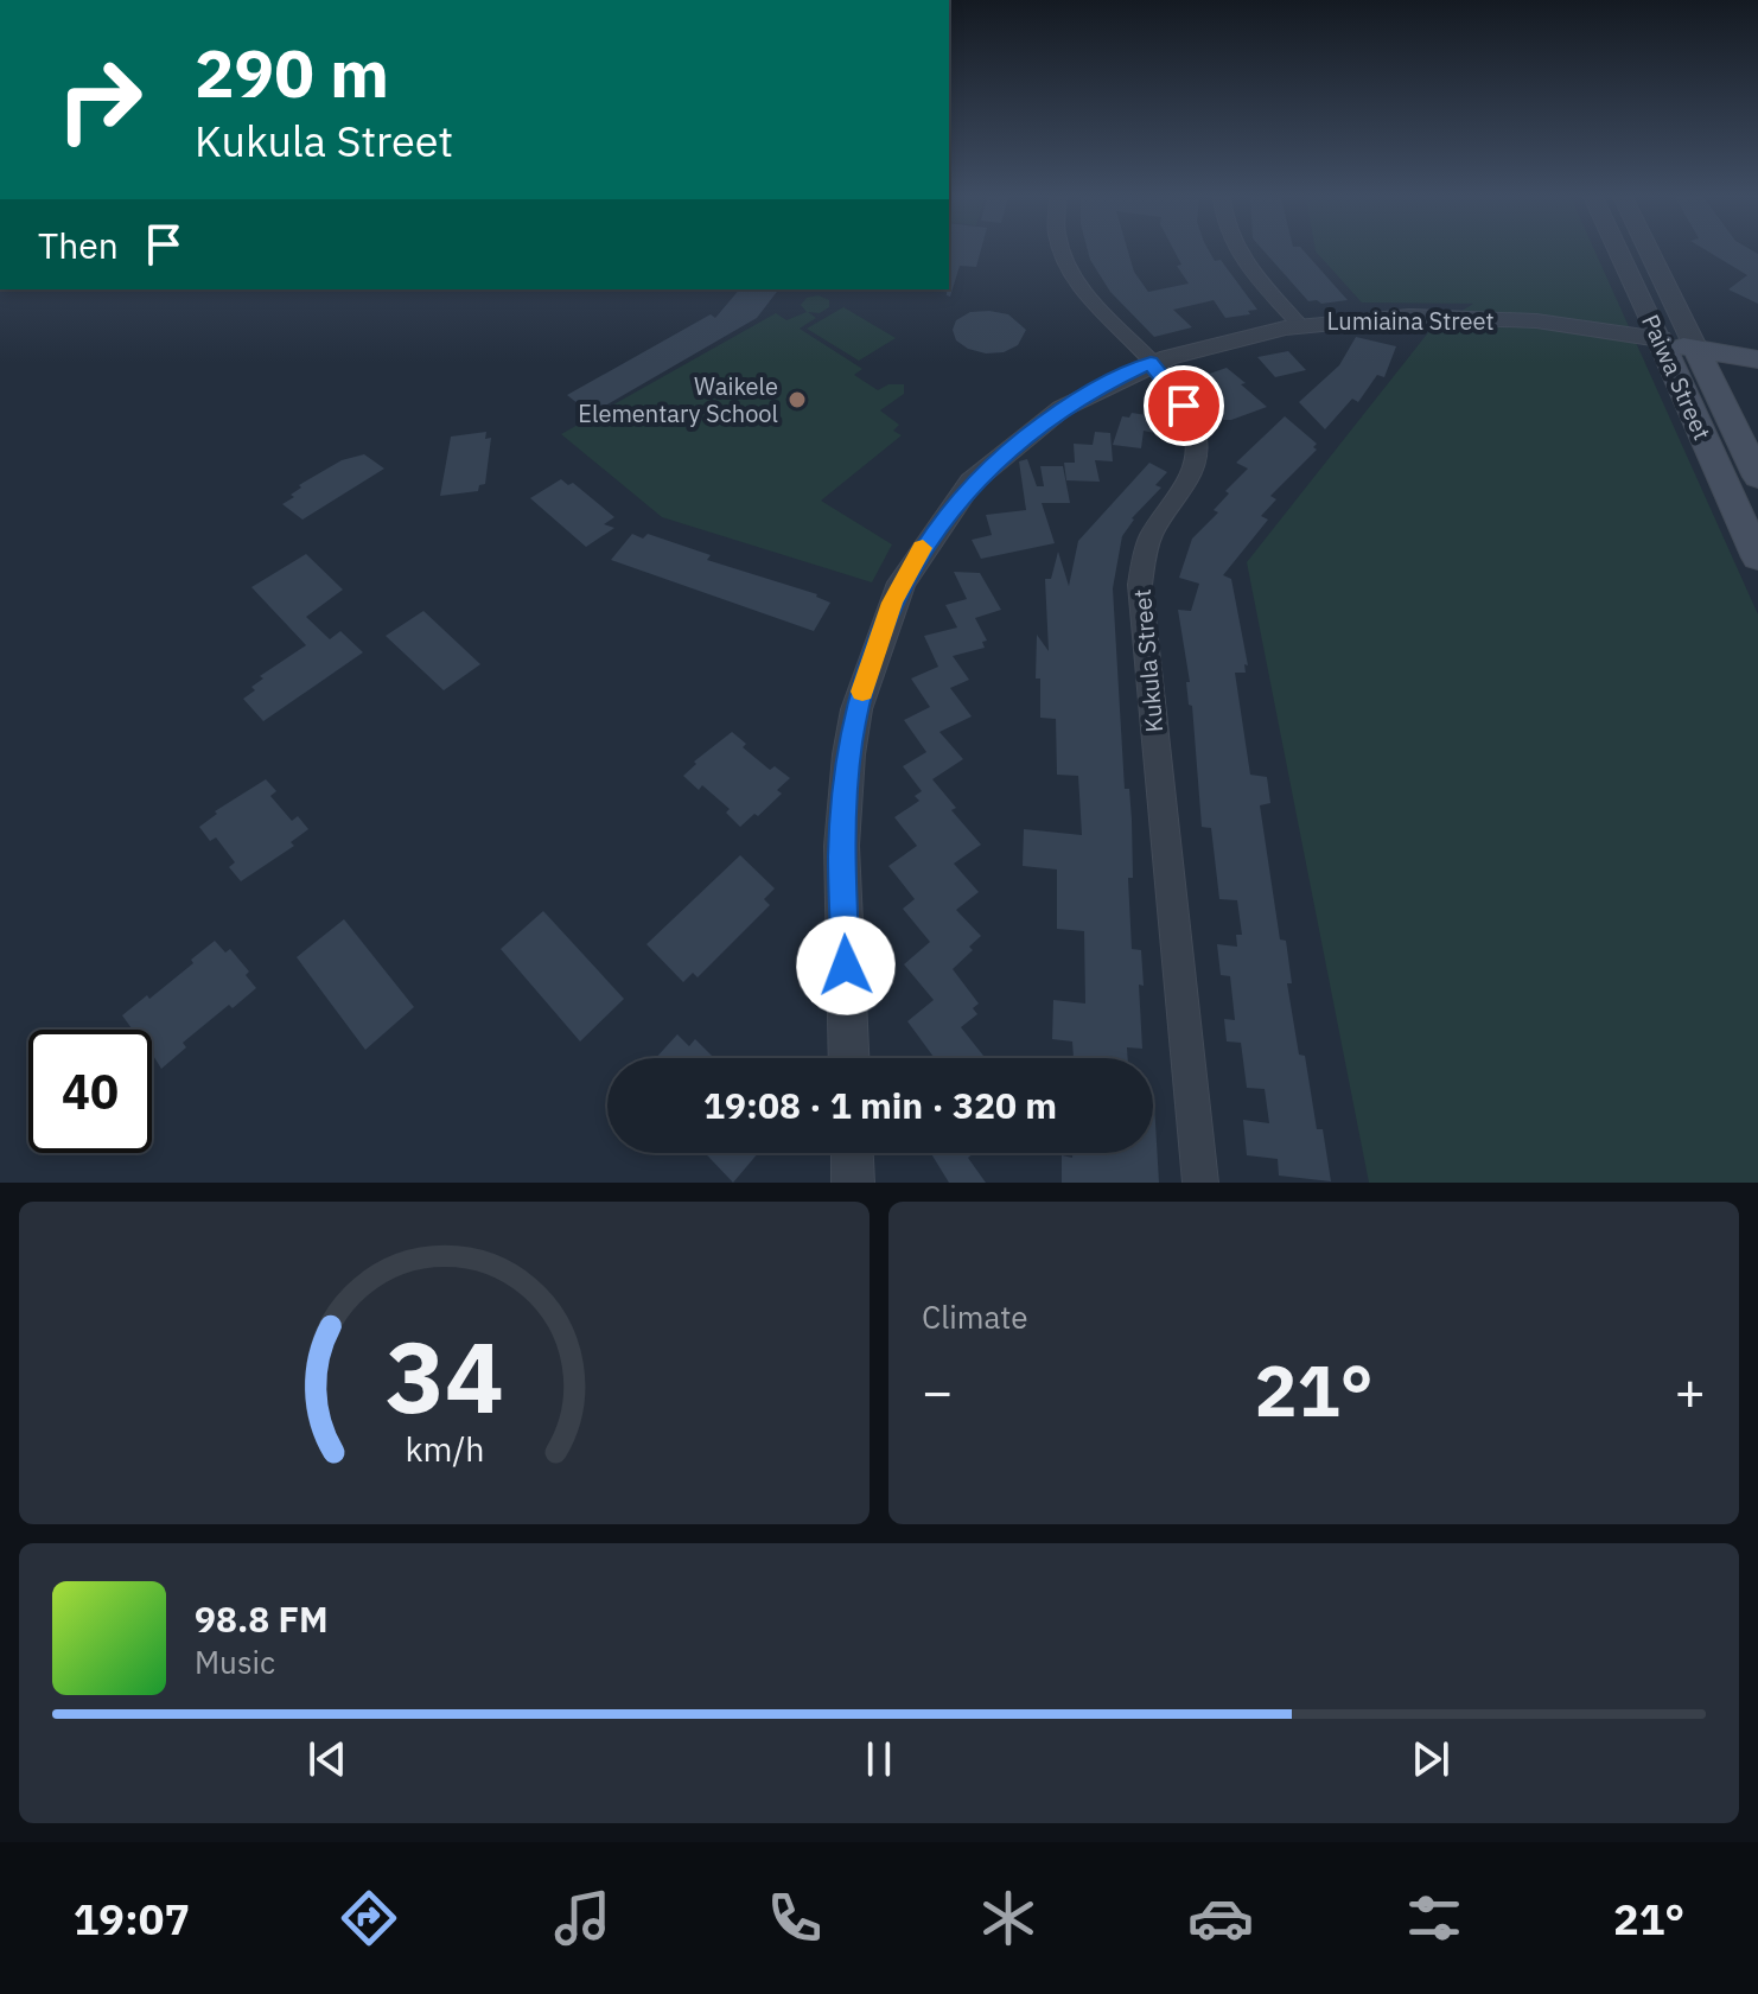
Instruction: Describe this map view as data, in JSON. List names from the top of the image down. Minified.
{"streets":{"main road":["Lumiaina Street","Paiwa Street"],"street":["Kukula Street"]},"crossings":[["Lumiaina Street","Paiwa Street"],["Lumiaina Street","Kukula Street"]],"places":["Waikele Elementary School"],"page":{"turn":["290 m","Kukula Street"],"then":"Then","limit":"40","trip":"19:08 · 1 min · 320 m","tile":"Climate","heat":["−","21°","+"],"song":["98.8 FM","Music"],"tabs":["19:07","21°"],"gauge":["34","km/h"]}}
